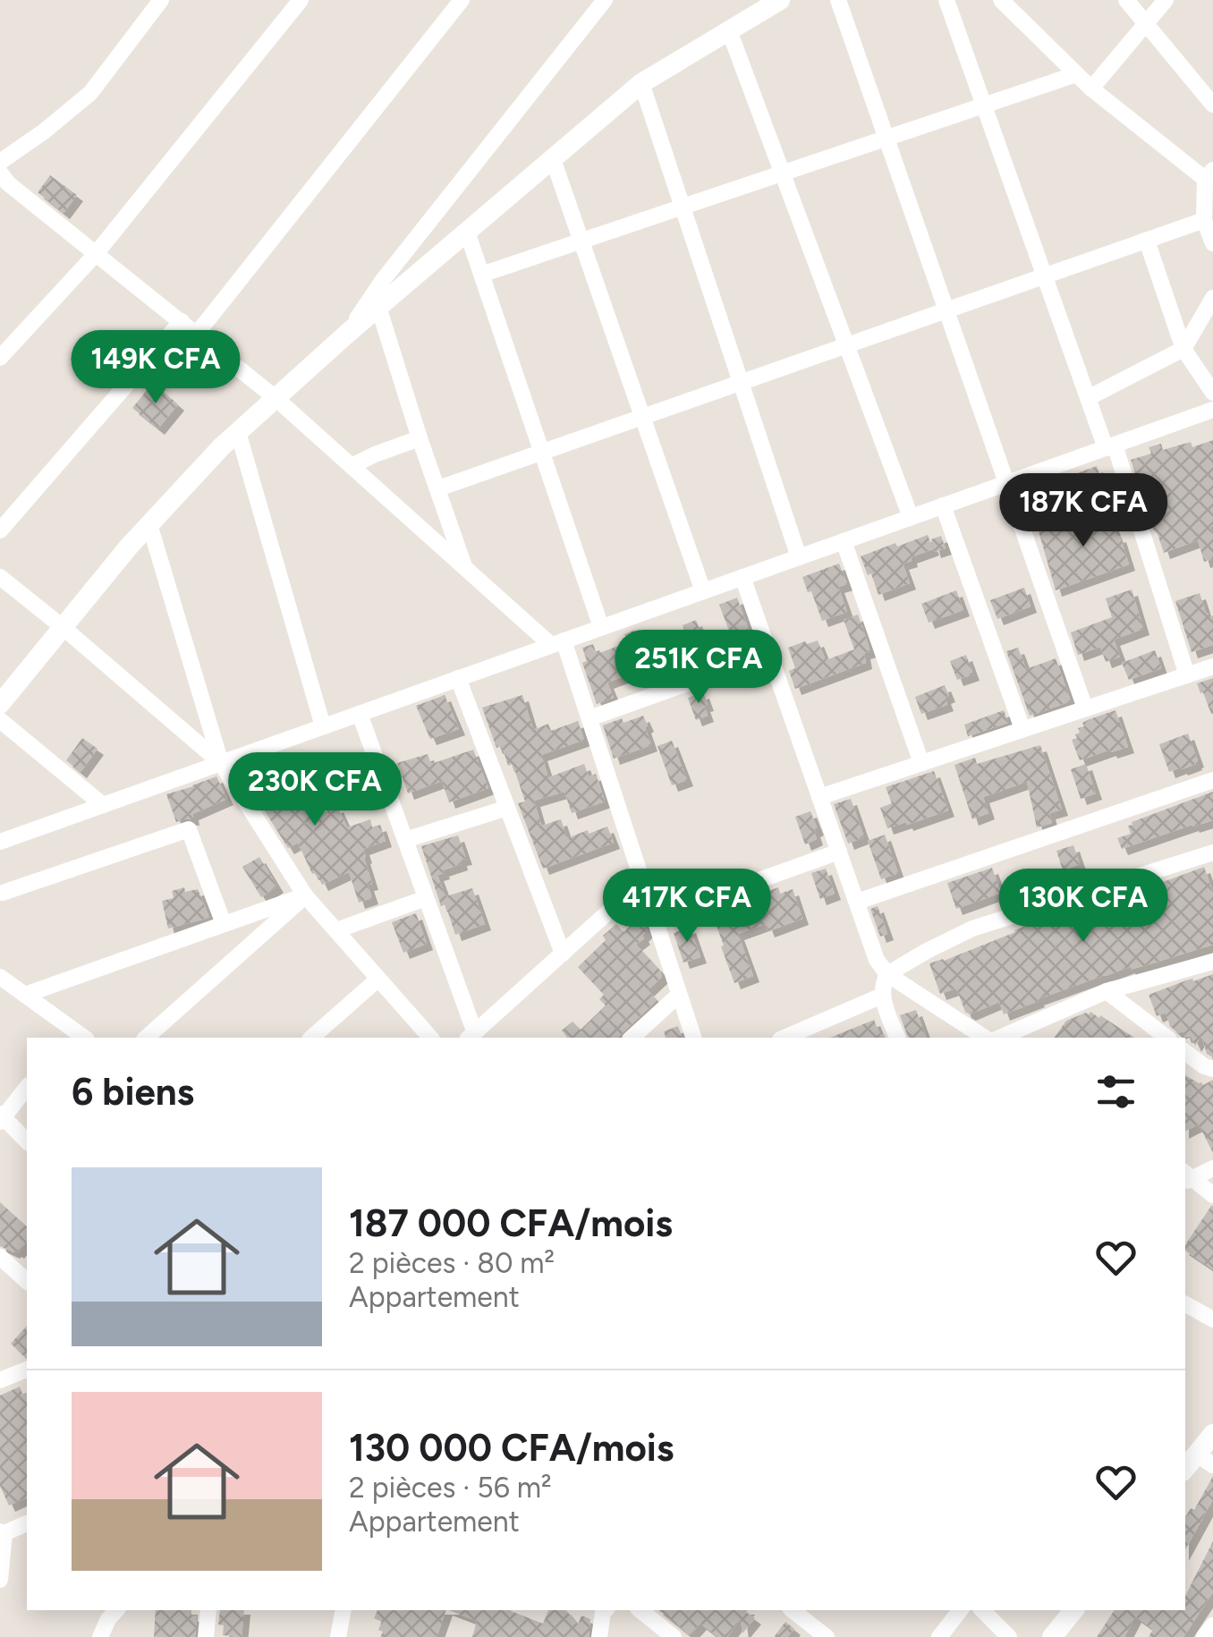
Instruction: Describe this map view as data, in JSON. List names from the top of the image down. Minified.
{"page":{"price":["149K CFA","187K CFA","251K CFA","230K CFA","417K CFA","130K CFA"],"heading":"6 biens","list":[{"name":"187 000 CFA/mois","note":"2 pièces · 80 m² · Appartement"},{"name":"130 000 CFA/mois","note":"2 pièces · 56 m² · Appartement"}]}}
